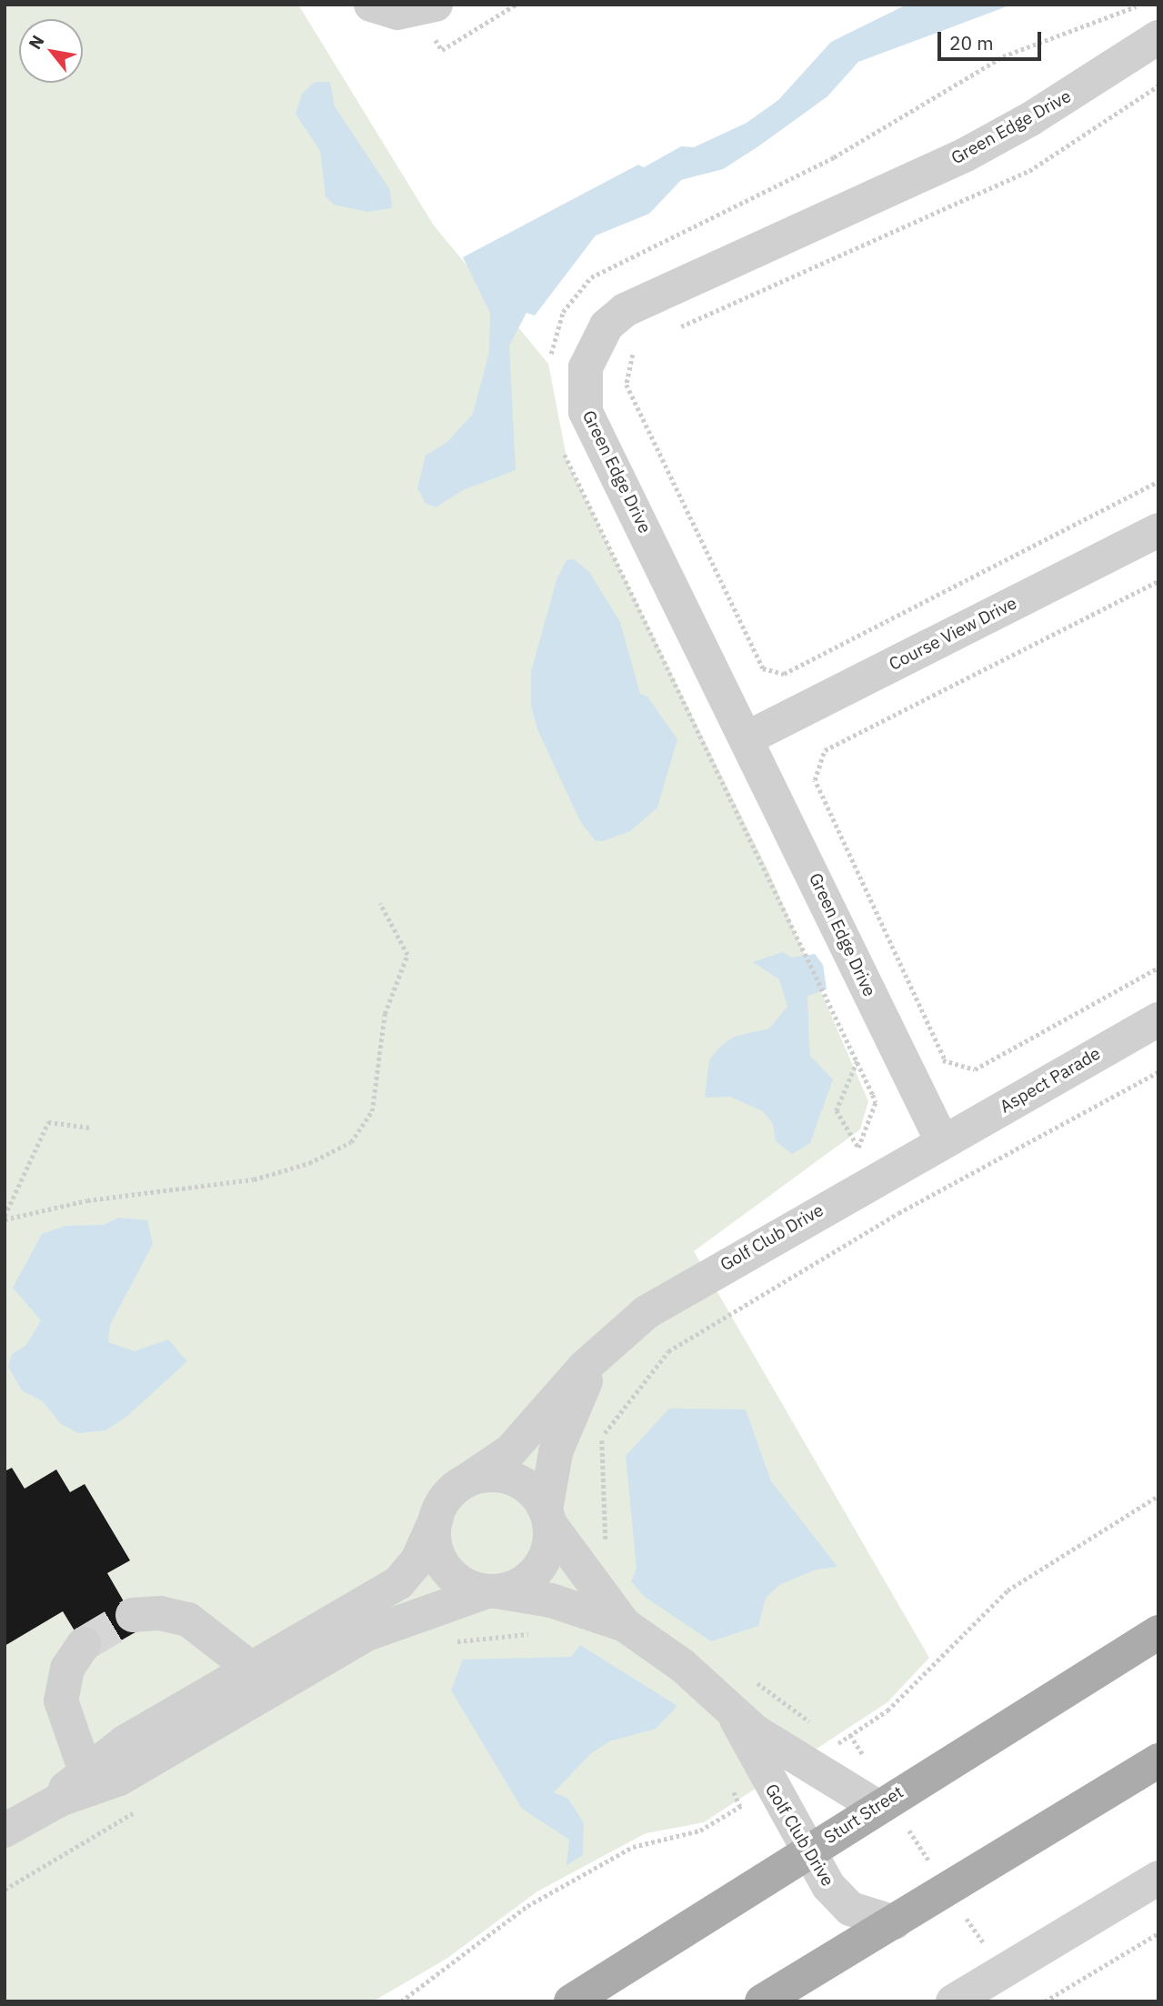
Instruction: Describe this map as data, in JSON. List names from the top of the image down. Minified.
{"streets":{"main road":["Sturt Street"],"street":["Green Edge Drive","Course View Drive","Aspect Parade","Golf Club Drive"]},"crossings":[["Green Edge Drive","Course View Drive"],["Green Edge Drive","Aspect Parade"],["Green Edge Drive","Golf Club Drive"],["Aspect Parade","Golf Club Drive"],["Golf Club Drive","Sturt Street"]],"scale_bar":"20 m","north":"top left"}
